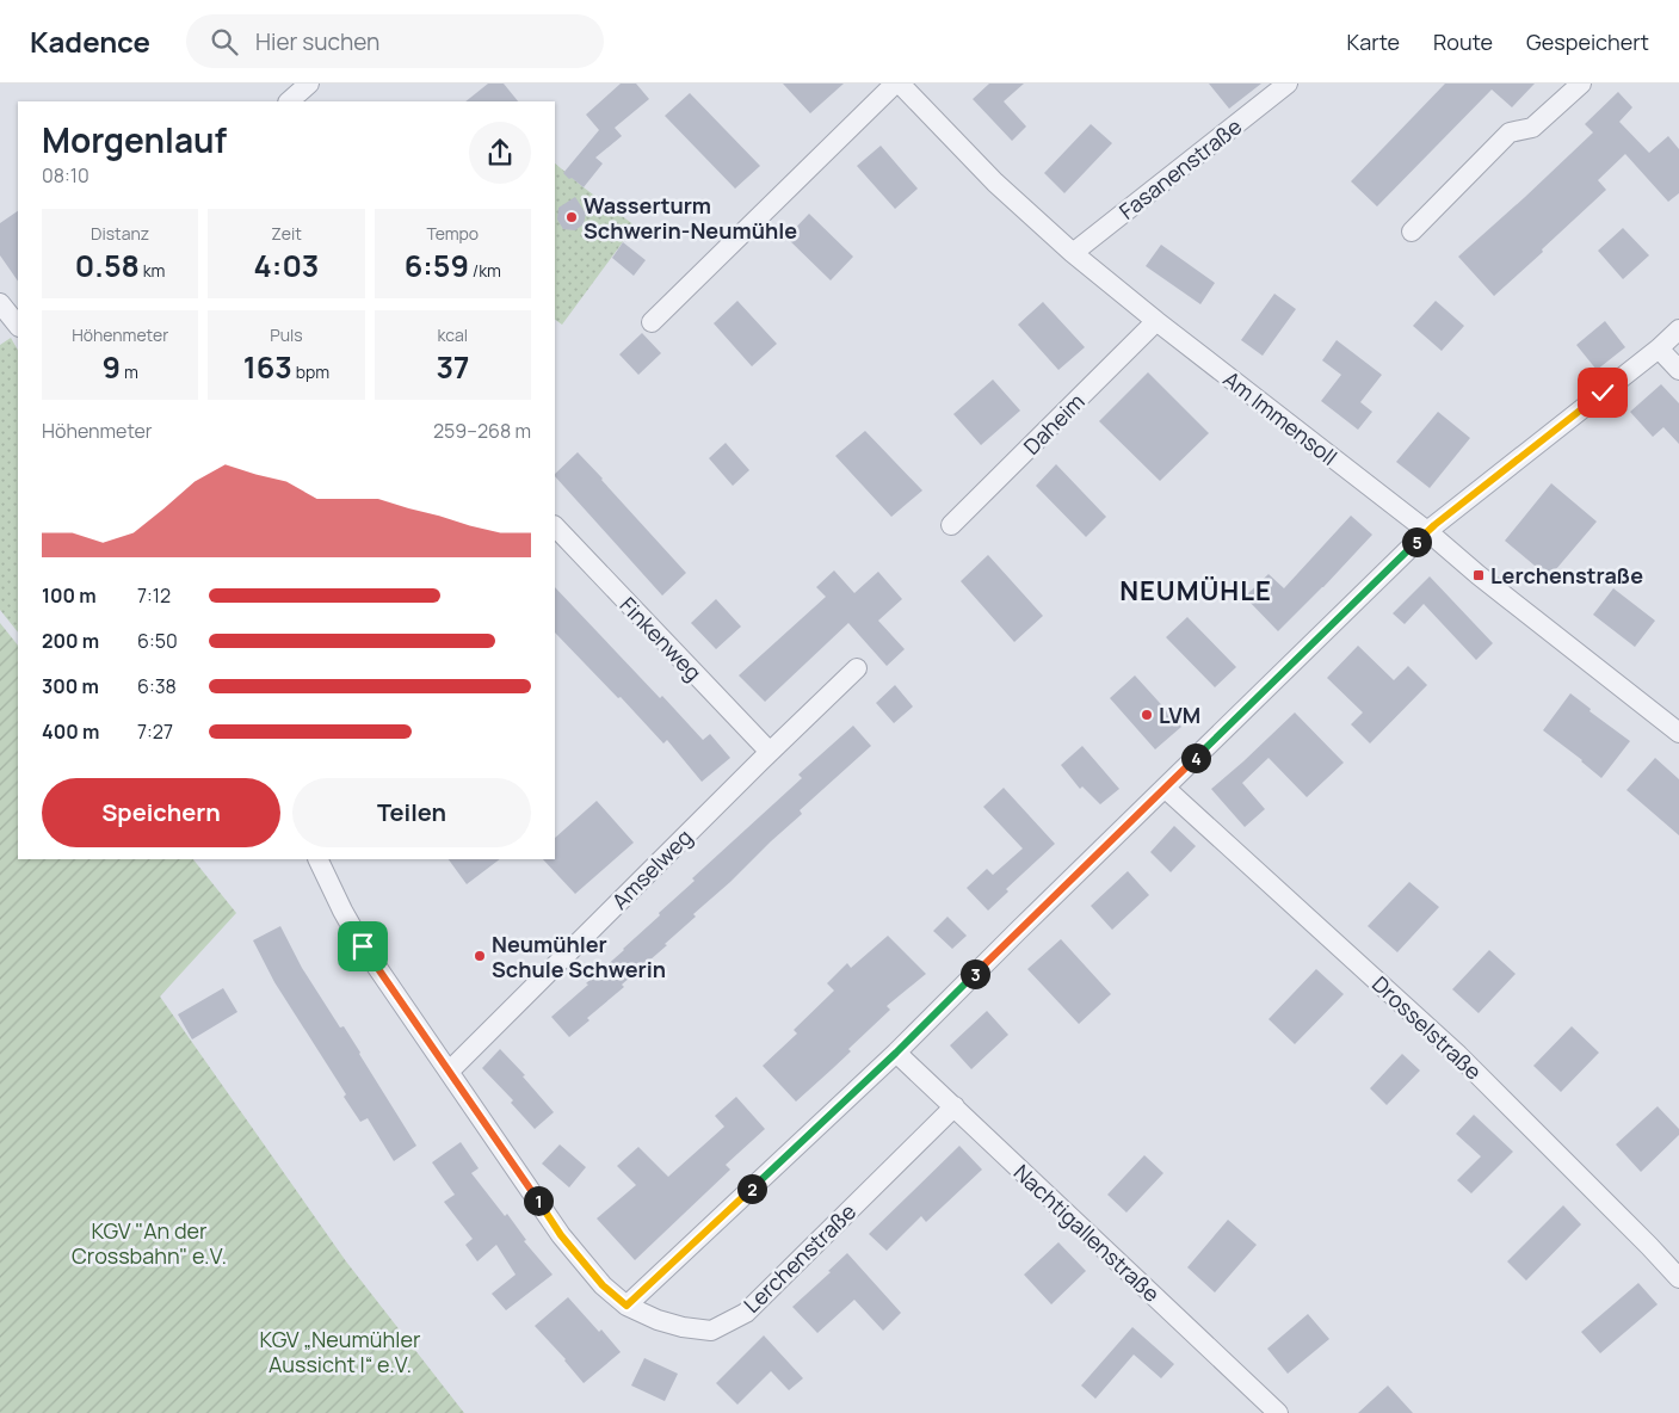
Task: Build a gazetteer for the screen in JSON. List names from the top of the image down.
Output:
{
  "streets": {
    "street": [
      "Fasanenstraße",
      "Am Immensoll",
      "Daheim",
      "Finkenweg",
      "Amselweg",
      "Drosselstraße",
      "Nachtigallenstraße",
      "Lerchenstraße"
    ]
  },
  "crossings": [
    ["Fasanenstraße", "Am Immensoll"],
    ["Am Immensoll", "Daheim"],
    ["Finkenweg", "Amselweg"],
    ["Amselweg", "Lerchenstraße"],
    ["Nachtigallenstraße", "Lerchenstraße"]
  ],
  "districts": ["NEUMÜHLE"],
  "parks": ["KGV \"An der Crossbahn\" e.V.", "KGV „Neumühler Aussicht I“ e.V."],
  "places": {
    "other": ["Wasserturm Schwerin-Neumühle", "LVM", "Neumühler Schule Schwerin"],
    "transit": ["Lerchenstraße"]
  },
  "page": {
    "header": "Kadence",
    "search": "Hier suchen",
    "nav": ["Karte", "Route", "Gespeichert"],
    "heading": ["Morgenlauf", "08:10"],
    "stats": [
      ["Distanz", "0.58 km"],
      ["Zeit", "4:03"],
      ["Tempo", "6:59 /km"],
      ["Höhenmeter", "9 m"],
      ["Puls", "163 bpm"],
      ["kcal", "37"]
    ],
    "chart": ["Höhenmeter", "259–268 m"],
    "pins": [
      "5",
      "4",
      "3",
      "2",
      "1"
    ],
    "list": [
      {
        "name": "100 m",
        "note": "7:12"
      },
      {
        "name": "200 m",
        "note": "6:50"
      },
      {
        "name": "300 m",
        "note": "6:38"
      },
      {
        "name": "400 m",
        "note": "7:27"
      }
    ],
    "buttons": ["Speichern", "Teilen"]
  }
}
